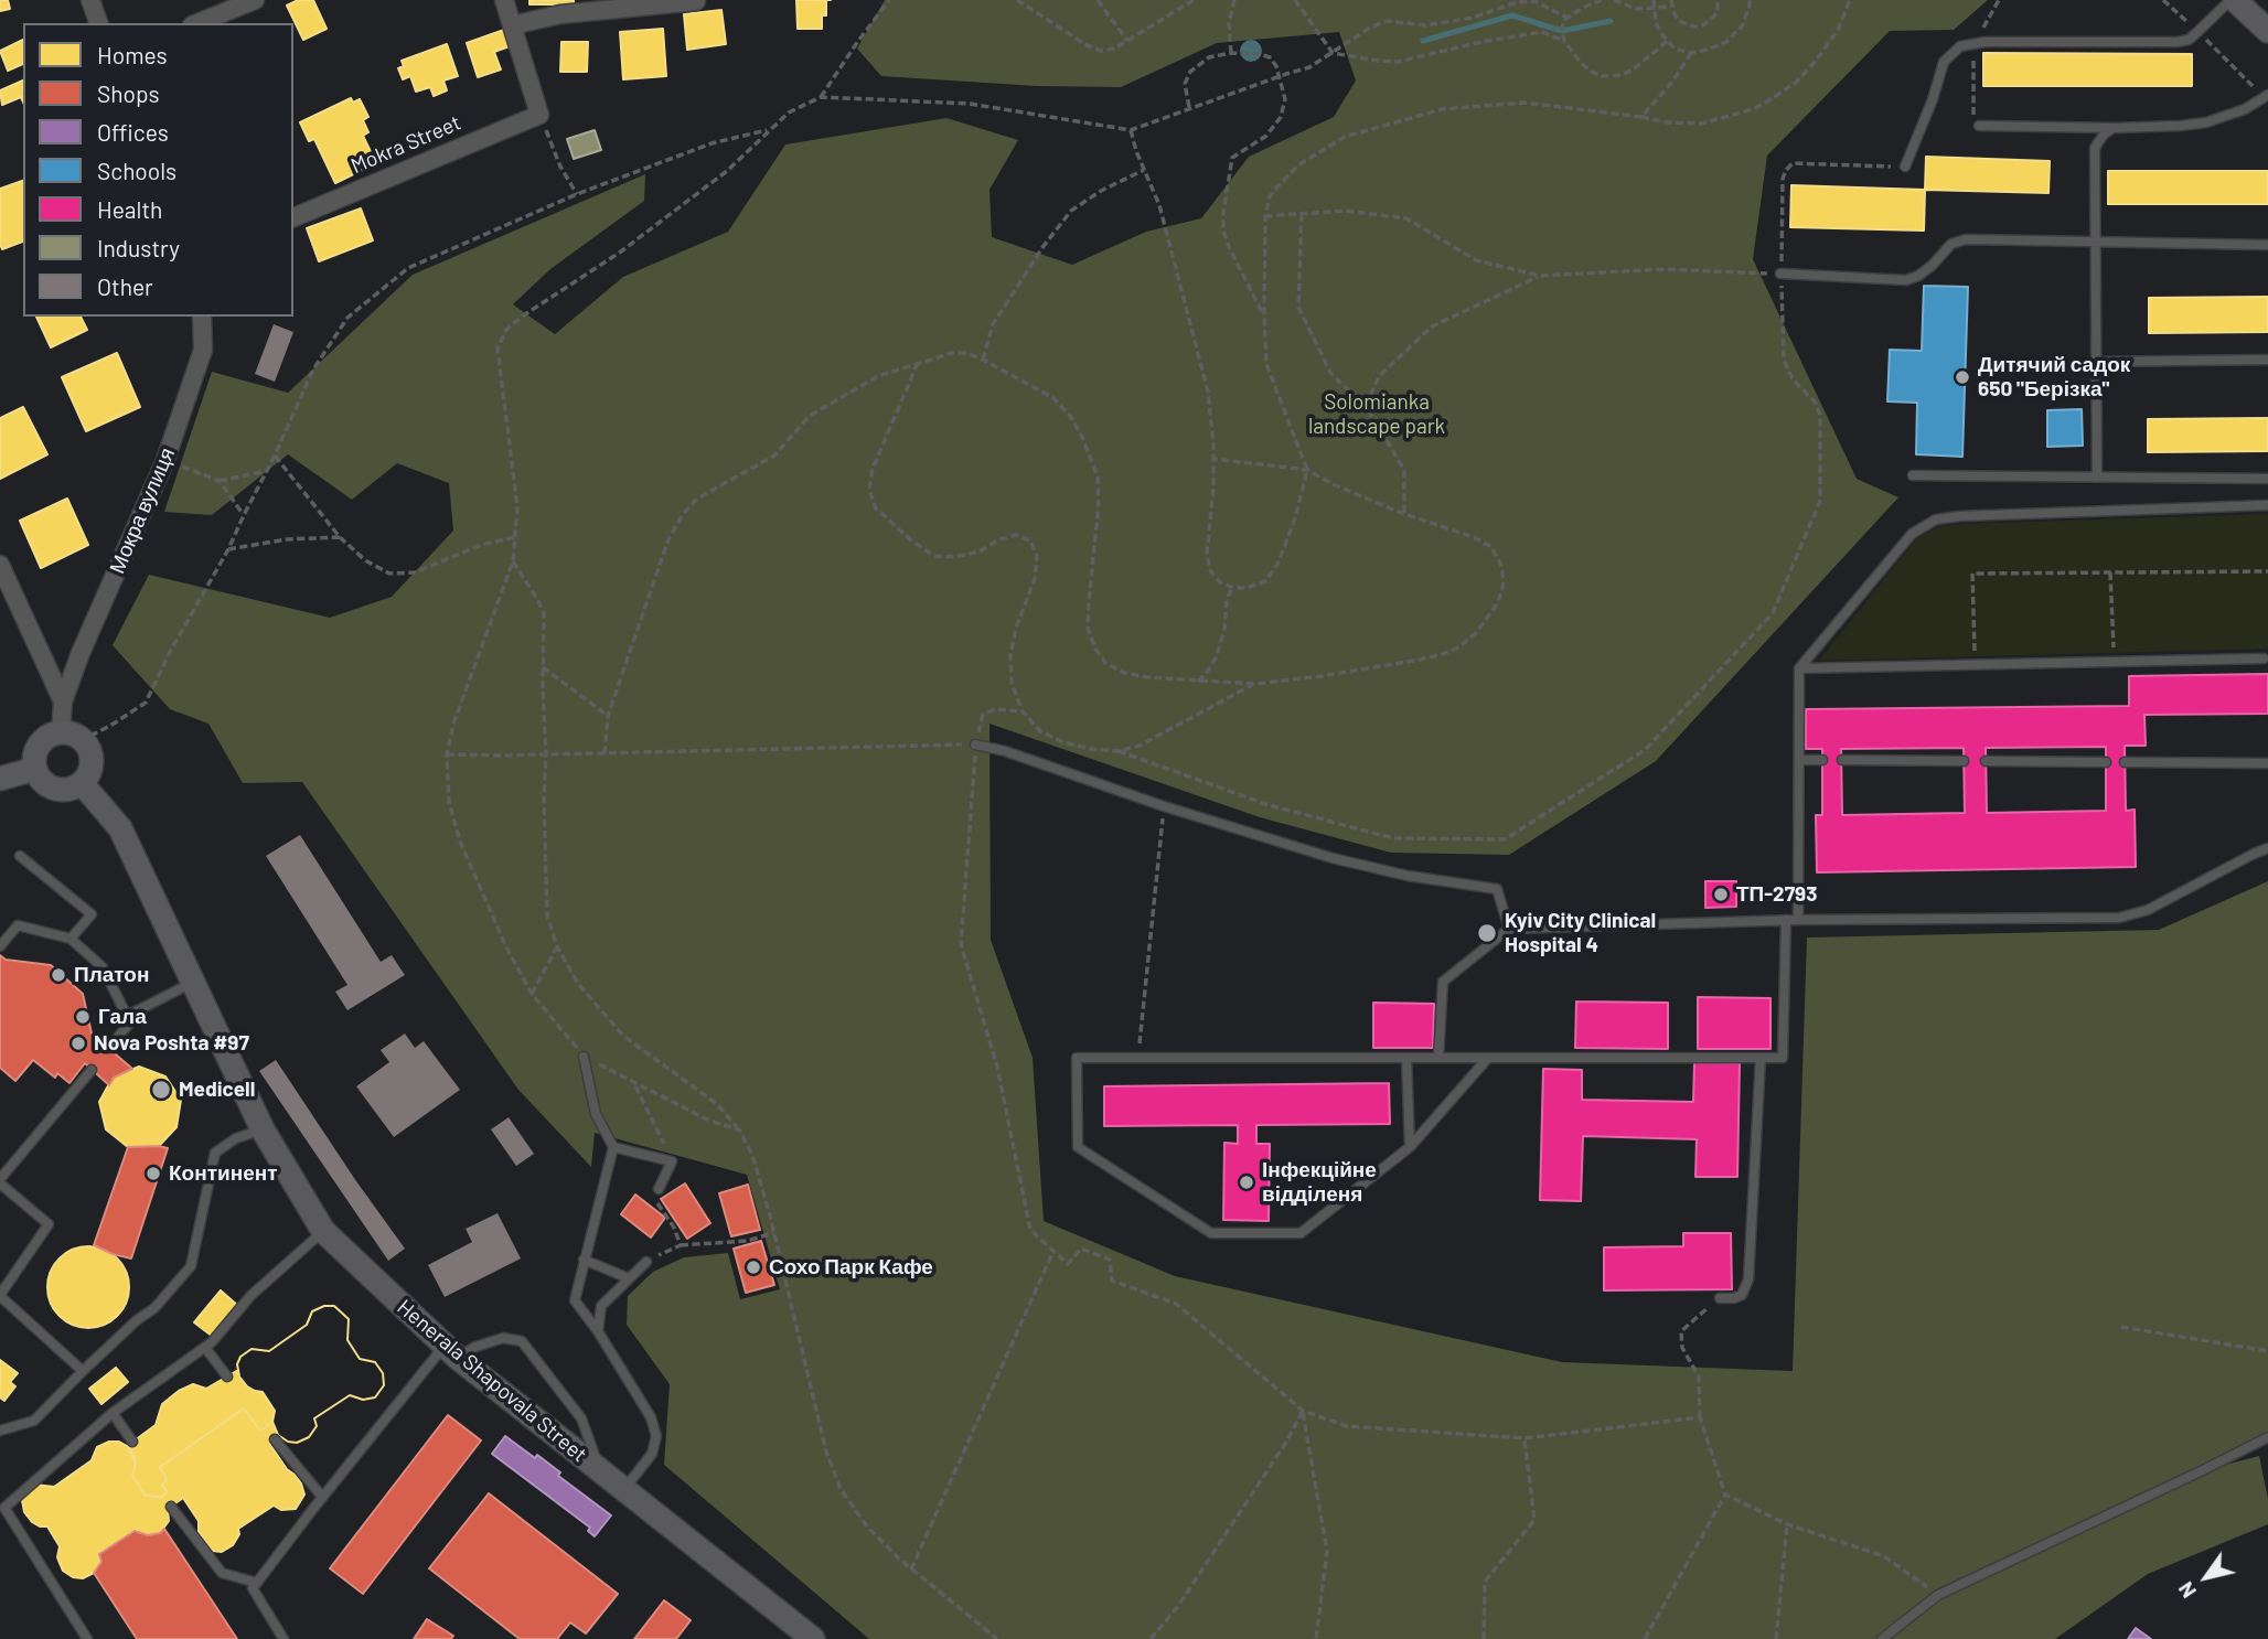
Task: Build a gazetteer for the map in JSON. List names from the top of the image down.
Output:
{
  "streets": {
    "street": ["Mokra Street", "Мокра вулиця", "Henerala Shapovala Street"]
  },
  "parks": ["Solomianka landscape park"],
  "places": [
    "Дитячий садок 650 \"Берізка\"",
    "ТП-2793",
    "Kyiv City Clinical Hospital 4",
    "Платон",
    "Гала",
    "Nova Poshta #97",
    "Medicell",
    "Континент",
    "Інфекційне відділеня",
    "Сохо Парк Кафе"
  ],
  "legend": [
    "Homes",
    "Shops",
    "Offices",
    "Schools",
    "Health",
    "Industry",
    "Other"
  ],
  "north": "bottom left"
}
